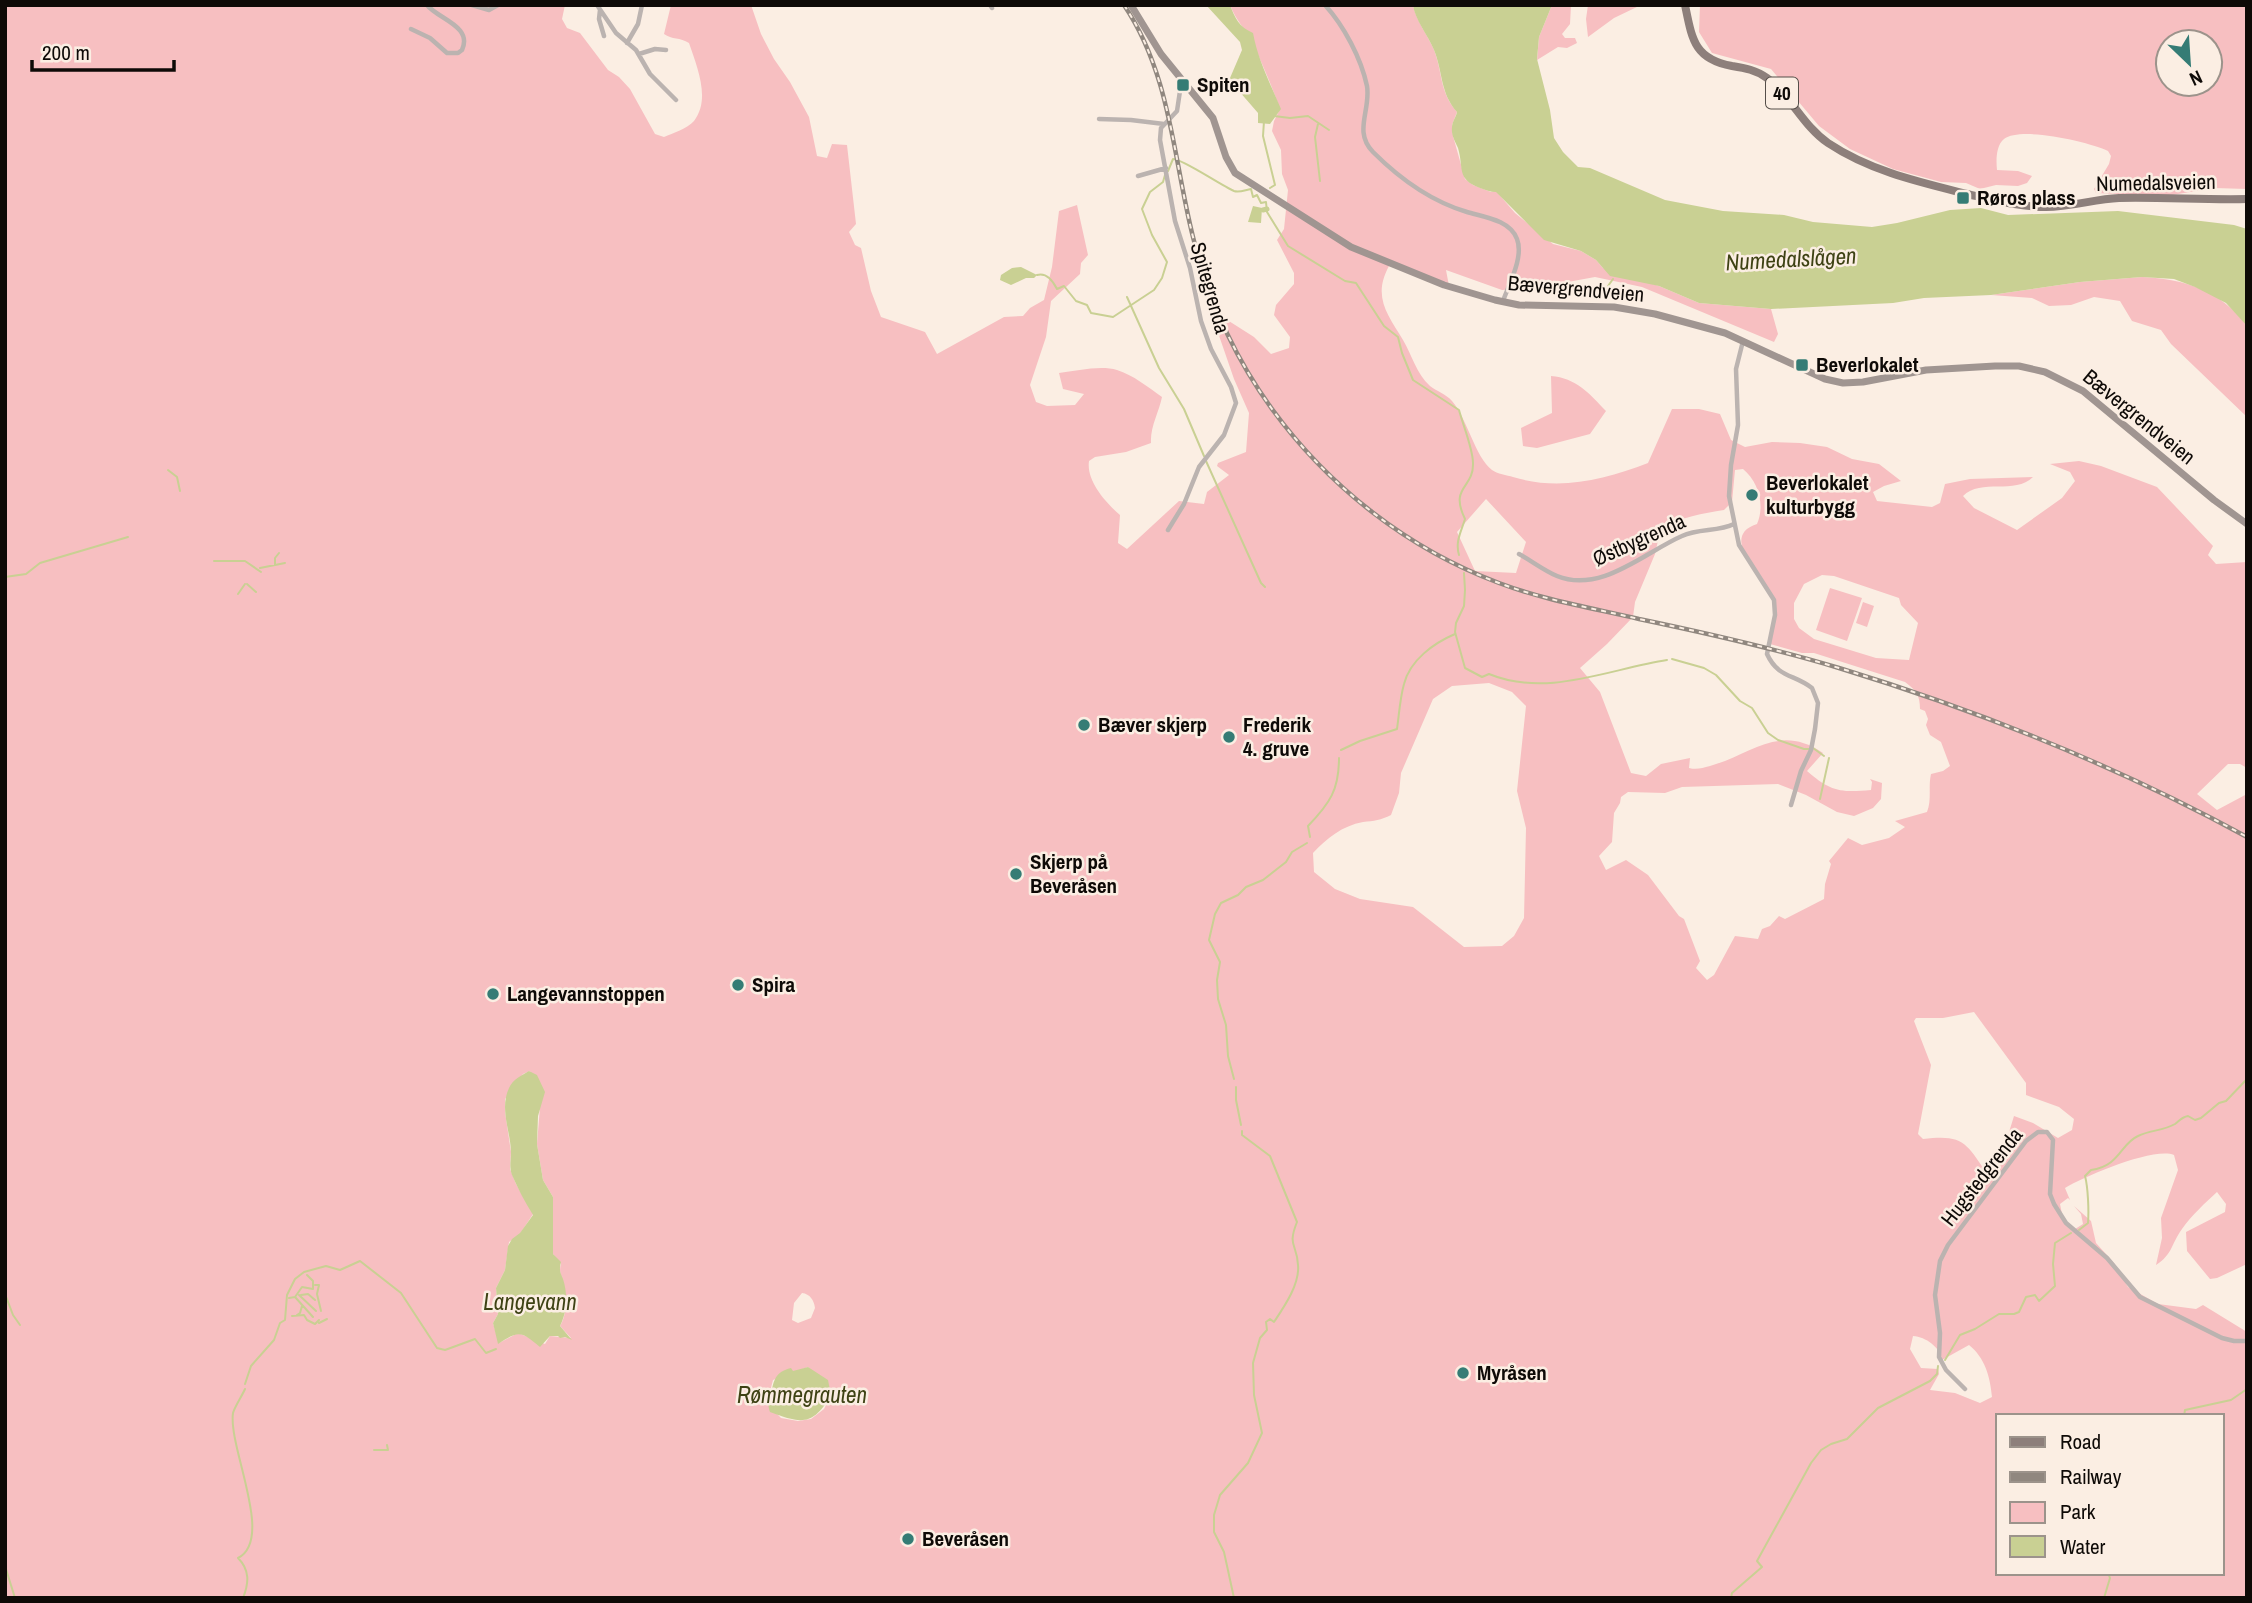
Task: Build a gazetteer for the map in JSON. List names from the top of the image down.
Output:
{
  "streets": {
    "main road": ["40", "Numedalsveien", "Bævergrendveien"],
    "street": ["Spitegrenda", "Østbygrenda", "Hugstedgrenda"]
  },
  "crossings": [
    ["Spitegrenda", "Bævergrendveien"]
  ],
  "water": ["Numedalslågen", "Langevann", "Rømmegrauten"],
  "places": {
    "transit": ["Spiten", "Røros plass", "Beverlokalet"],
    "other": [
      "Beverlokalet kulturbygg",
      "Bæver skjerp",
      "Frederik 4. gruve",
      "Skjerp på Beveråsen",
      "Spira",
      "Langevannstoppen",
      "Myråsen",
      "Beveråsen"
    ]
  },
  "legend": [
    "Road",
    "Railway",
    "Park",
    "Water"
  ],
  "scale_bar": "200 m",
  "north": "bottom right"
}
